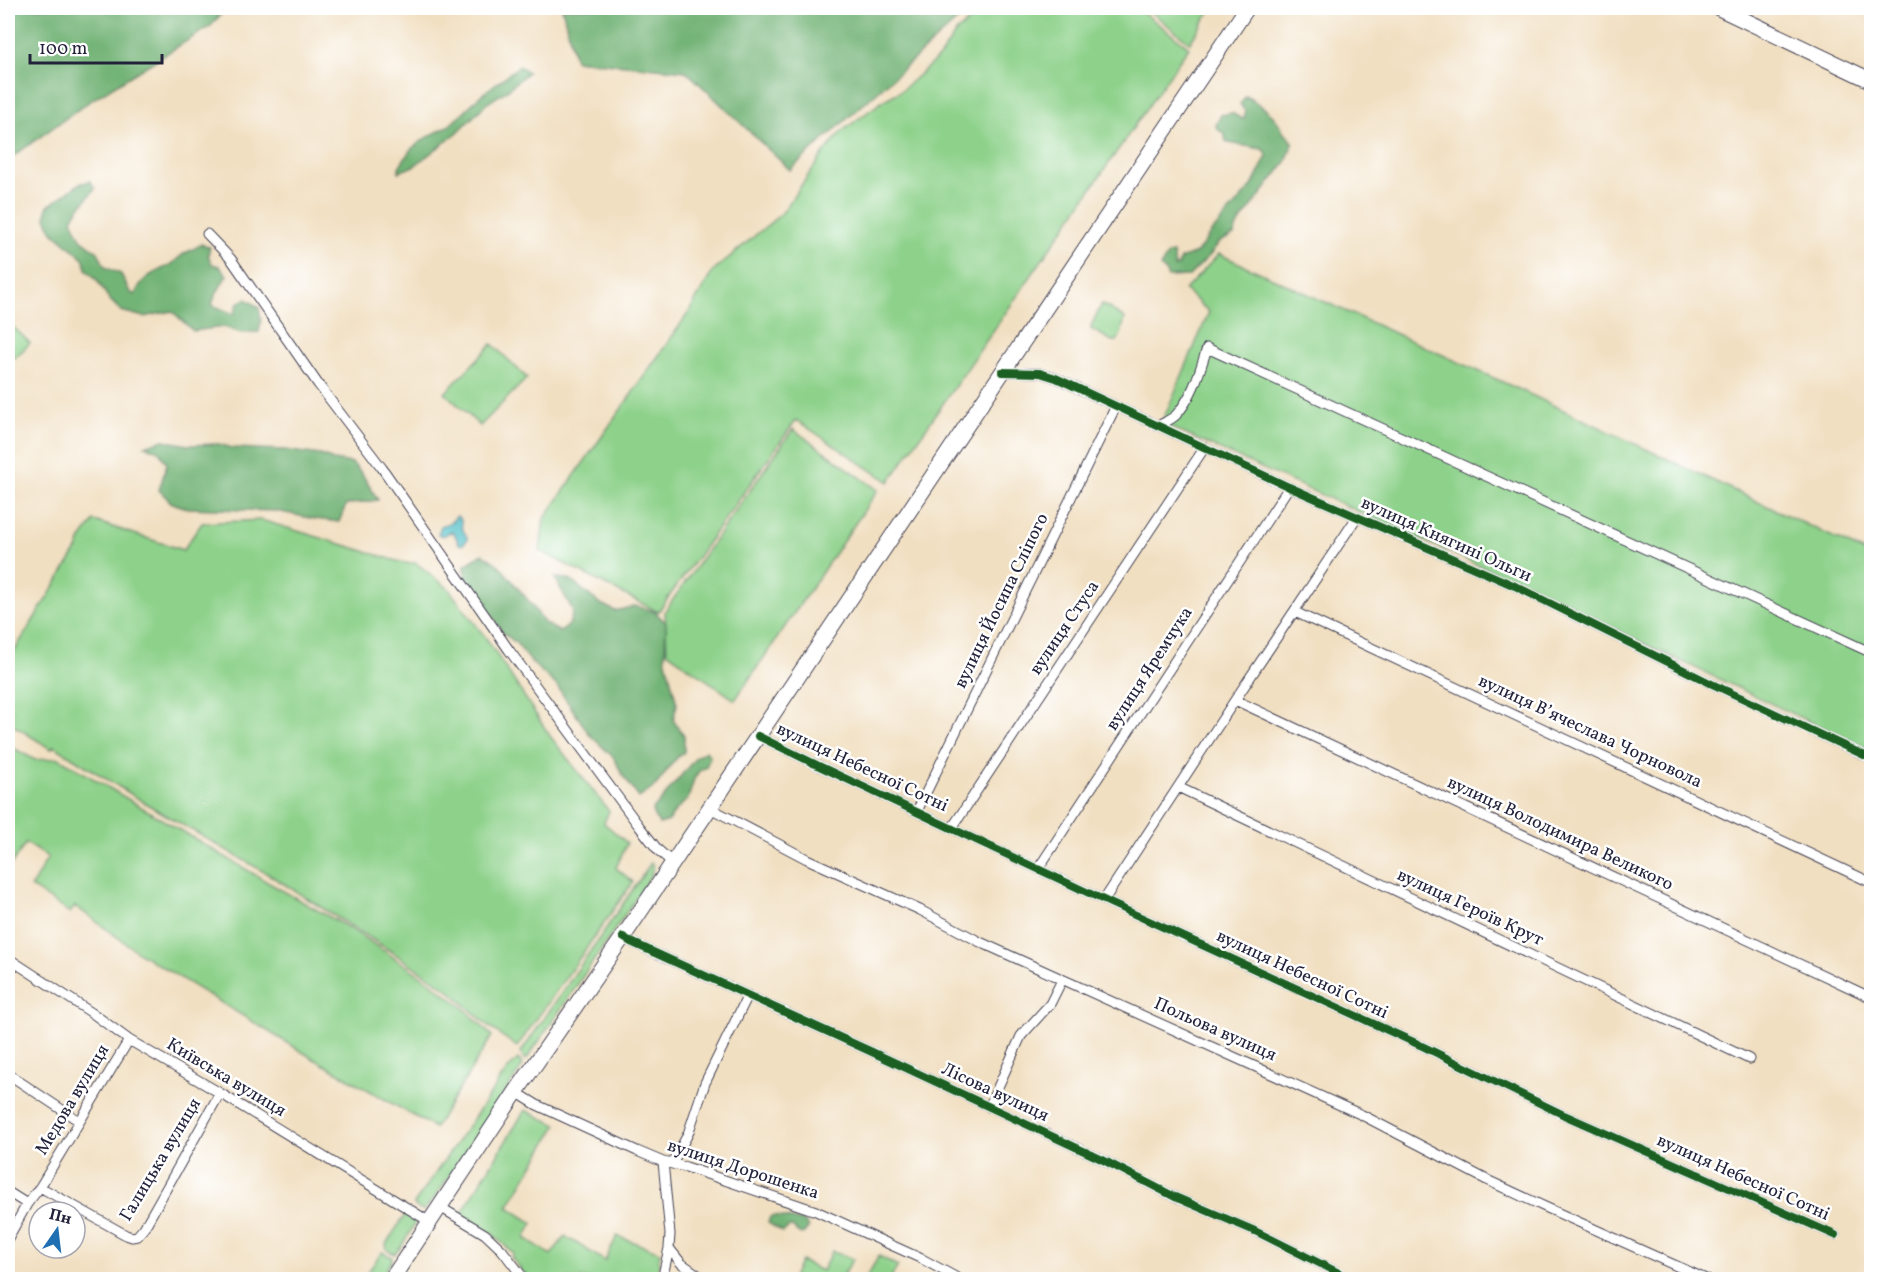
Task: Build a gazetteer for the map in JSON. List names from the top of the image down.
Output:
{
  "streets": {
    "street": [
      "вулиця Княгині Ольги",
      "вулиця Йосипа Сліпого",
      "вулиця Стуса",
      "вулиця Яремчука",
      "вулиця Вʼячеслава Чорновола",
      "вулиця Небесної Сотні",
      "вулиця Володимира Великого",
      "вулиця Героїв Крут",
      "Польова вулиця",
      "Київська вулиця",
      "Лісова вулиця",
      "Медова вулиця",
      "Галицька вулиця",
      "вулиця Дорошенка"
    ]
  },
  "crossings": [
    ["вулиця Княгині Ольги", "вулиця Йосипа Сліпого"],
    ["вулиця Княгині Ольги", "вулиця Стуса"],
    ["вулиця Княгині Ольги", "вулиця Яремчука"],
    ["вулиця Йосипа Сліпого", "вулиця Небесної Сотні"],
    ["вулиця Стуса", "вулиця Небесної Сотні"],
    ["вулиця Яремчука", "вулиця Небесної Сотні"],
    ["Київська вулиця", "Медова вулиця"],
    ["Київська вулиця", "Галицька вулиця"],
    ["Медова вулиця", "Галицька вулиця"]
  ],
  "scale_bar": "100 m",
  "north": "top"
}
